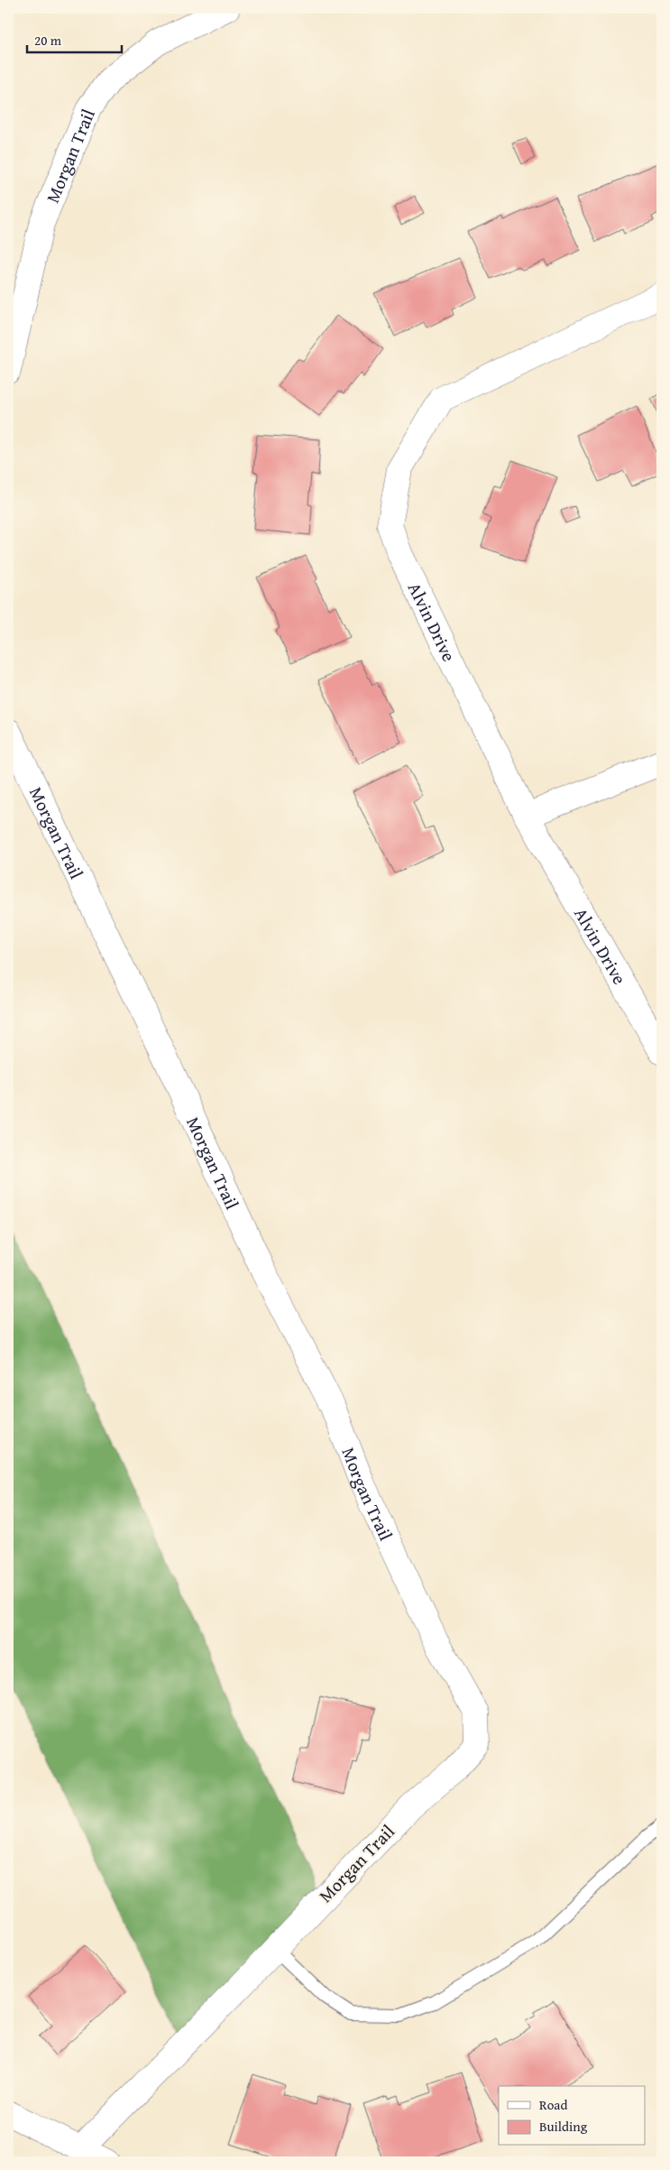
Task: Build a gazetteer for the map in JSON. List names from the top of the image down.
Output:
{
  "streets": {
    "street": ["Morgan Trail", "Alvin Drive"]
  },
  "legend": ["Road", "Building"],
  "scale_bar": "20 m"
}
